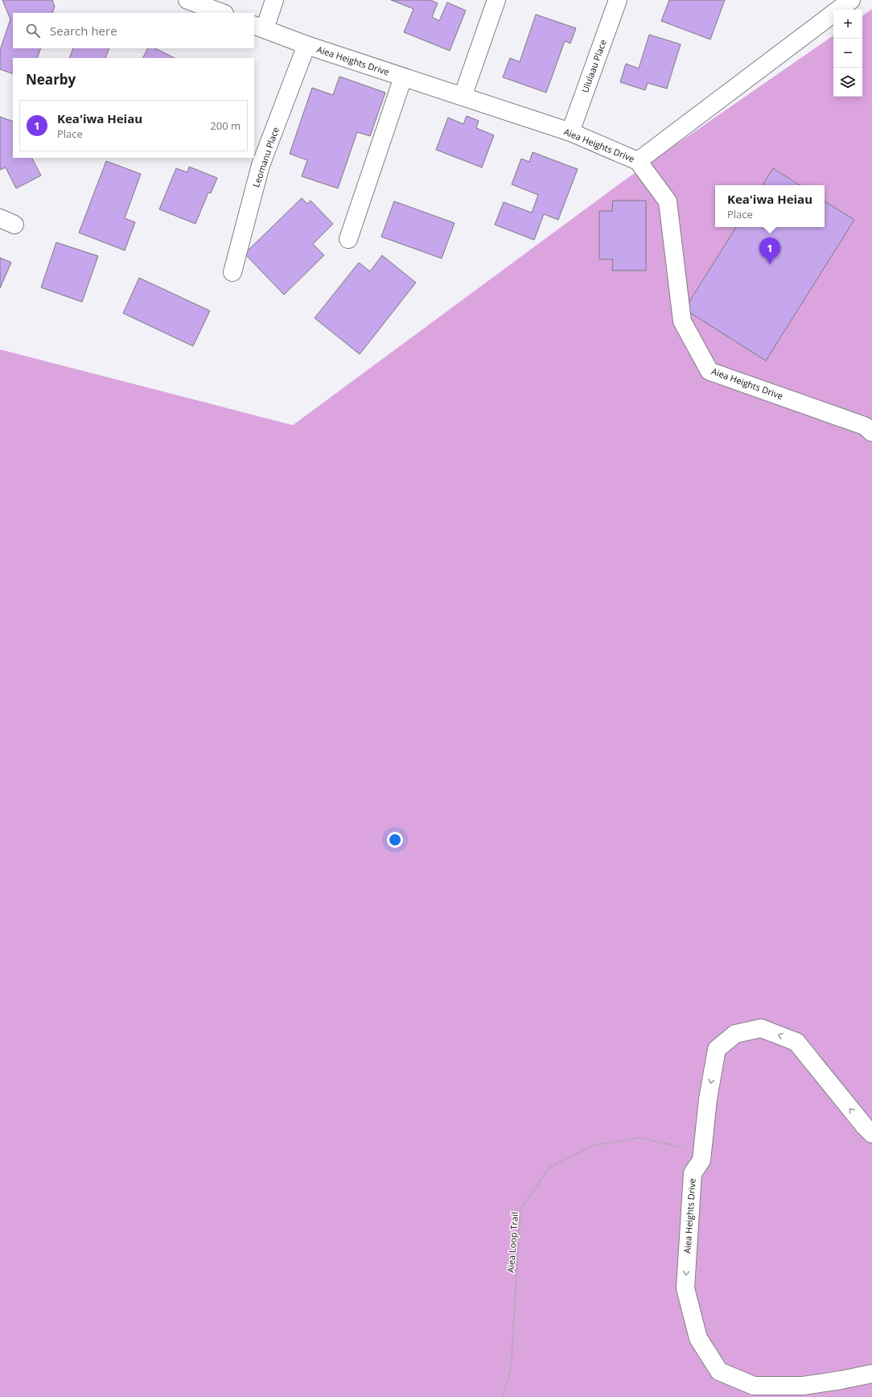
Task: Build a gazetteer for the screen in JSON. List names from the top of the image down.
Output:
{
  "streets": {
    "street": ["Aiea Heights Drive", "Ululaau Place", "Leomanu Place"],
    "path": ["Aiea Loop Trail"]
  },
  "crossings": [
    ["Aiea Heights Drive", "Ululaau Place"],
    ["Aiea Heights Drive", "Leomanu Place"],
    ["Aiea Heights Drive", "Aiea Loop Trail"]
  ],
  "page": {
    "map_buttons": ["+", "−"],
    "search": "Search here",
    "heading": "Nearby",
    "list": [
      {
        "mark": "1",
        "name": "Kea'iwa Heiau",
        "note": "Place",
        "value": "200 m"
      }
    ],
    "popup": ["Kea'iwa Heiau", "Place"],
    "pins": "1"
  }
}
